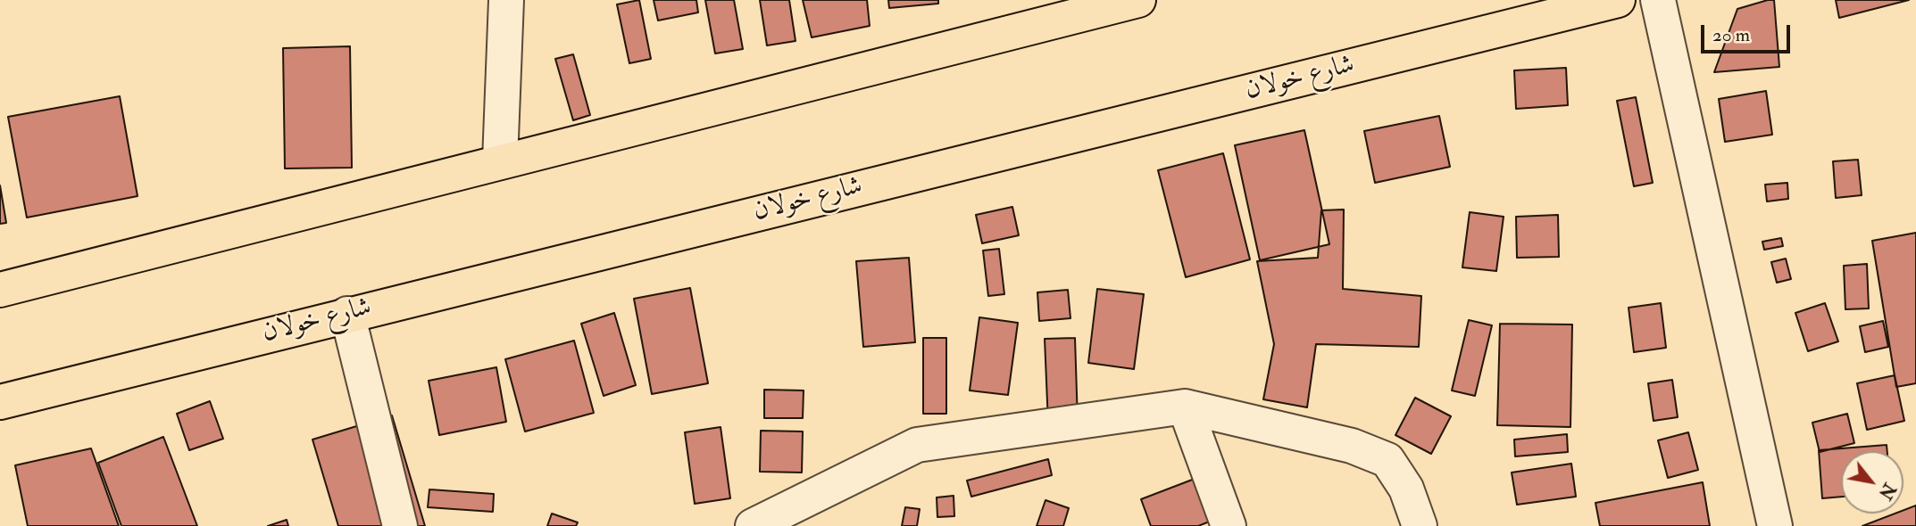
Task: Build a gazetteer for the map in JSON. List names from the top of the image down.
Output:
{
  "streets": {
    "main road": ["شارع خولان"]
  },
  "scale_bar": "20 m",
  "north": "bottom right"
}
